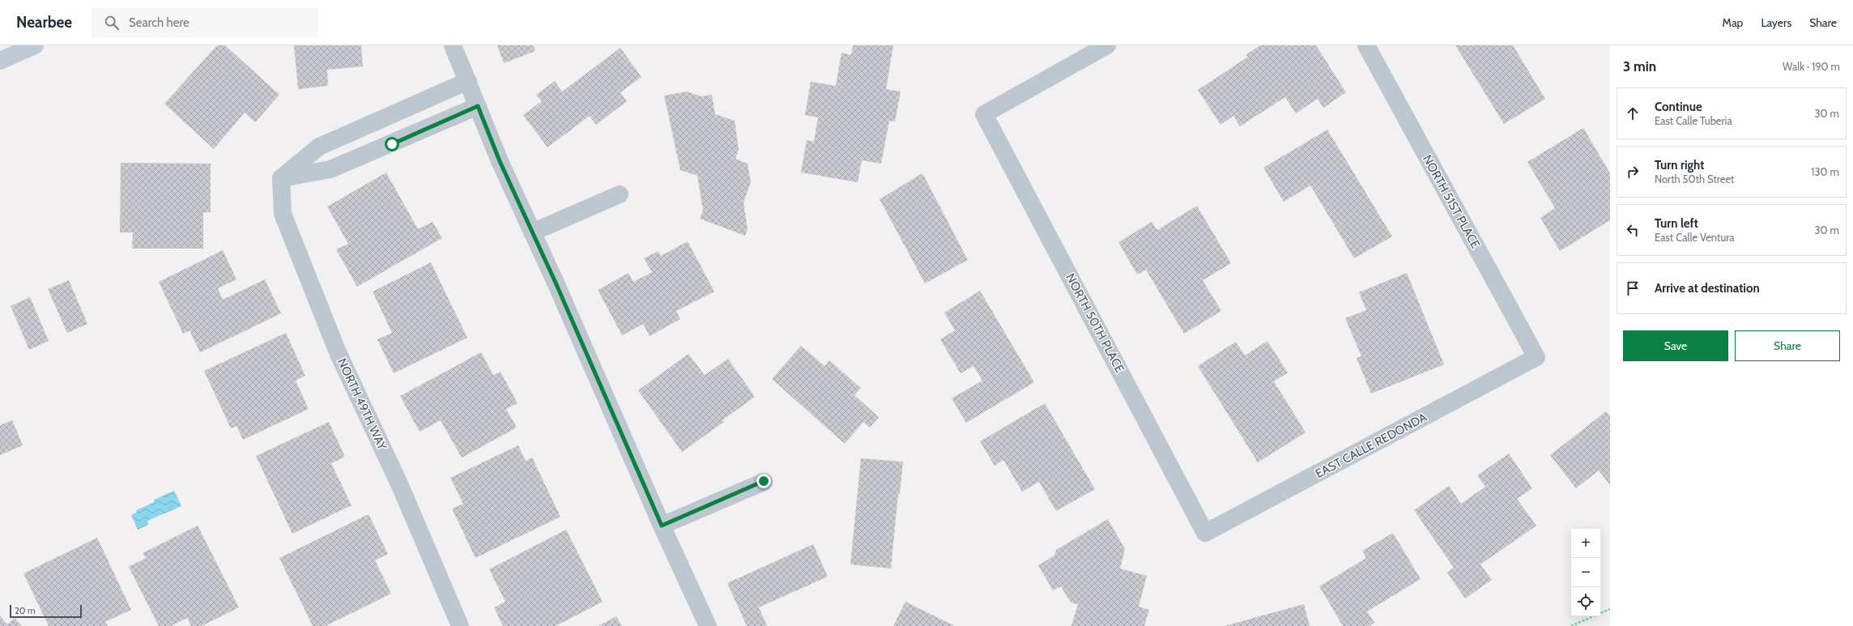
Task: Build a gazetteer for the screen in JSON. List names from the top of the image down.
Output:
{
  "streets": {
    "street": [
      "NORTH 51ST PLACE",
      "NORTH 50TH PLACE",
      "NORTH 49TH WAY",
      "EAST CALLE REDONDA"
    ]
  },
  "crossings": [
    ["NORTH 51ST PLACE", "EAST CALLE REDONDA"],
    ["NORTH 50TH PLACE", "EAST CALLE REDONDA"]
  ],
  "scale_bar": "20 m",
  "page": {
    "header": "Nearbee",
    "search": "Search here",
    "nav": ["Map", "Layers", "Share"],
    "heading": ["3 min", "Walk · 190 m"],
    "list": [
      ["Continue", "East Calle Tuberia", "30 m"],
      ["Turn right", "North 50th Street", "130 m"],
      ["Turn left", "East Calle Ventura", "30 m"],
      "Arrive at destination"
    ],
    "buttons": ["Save", "Share"],
    "map_buttons": ["+", "−"],
    "scale": "20 m"
  }
}
